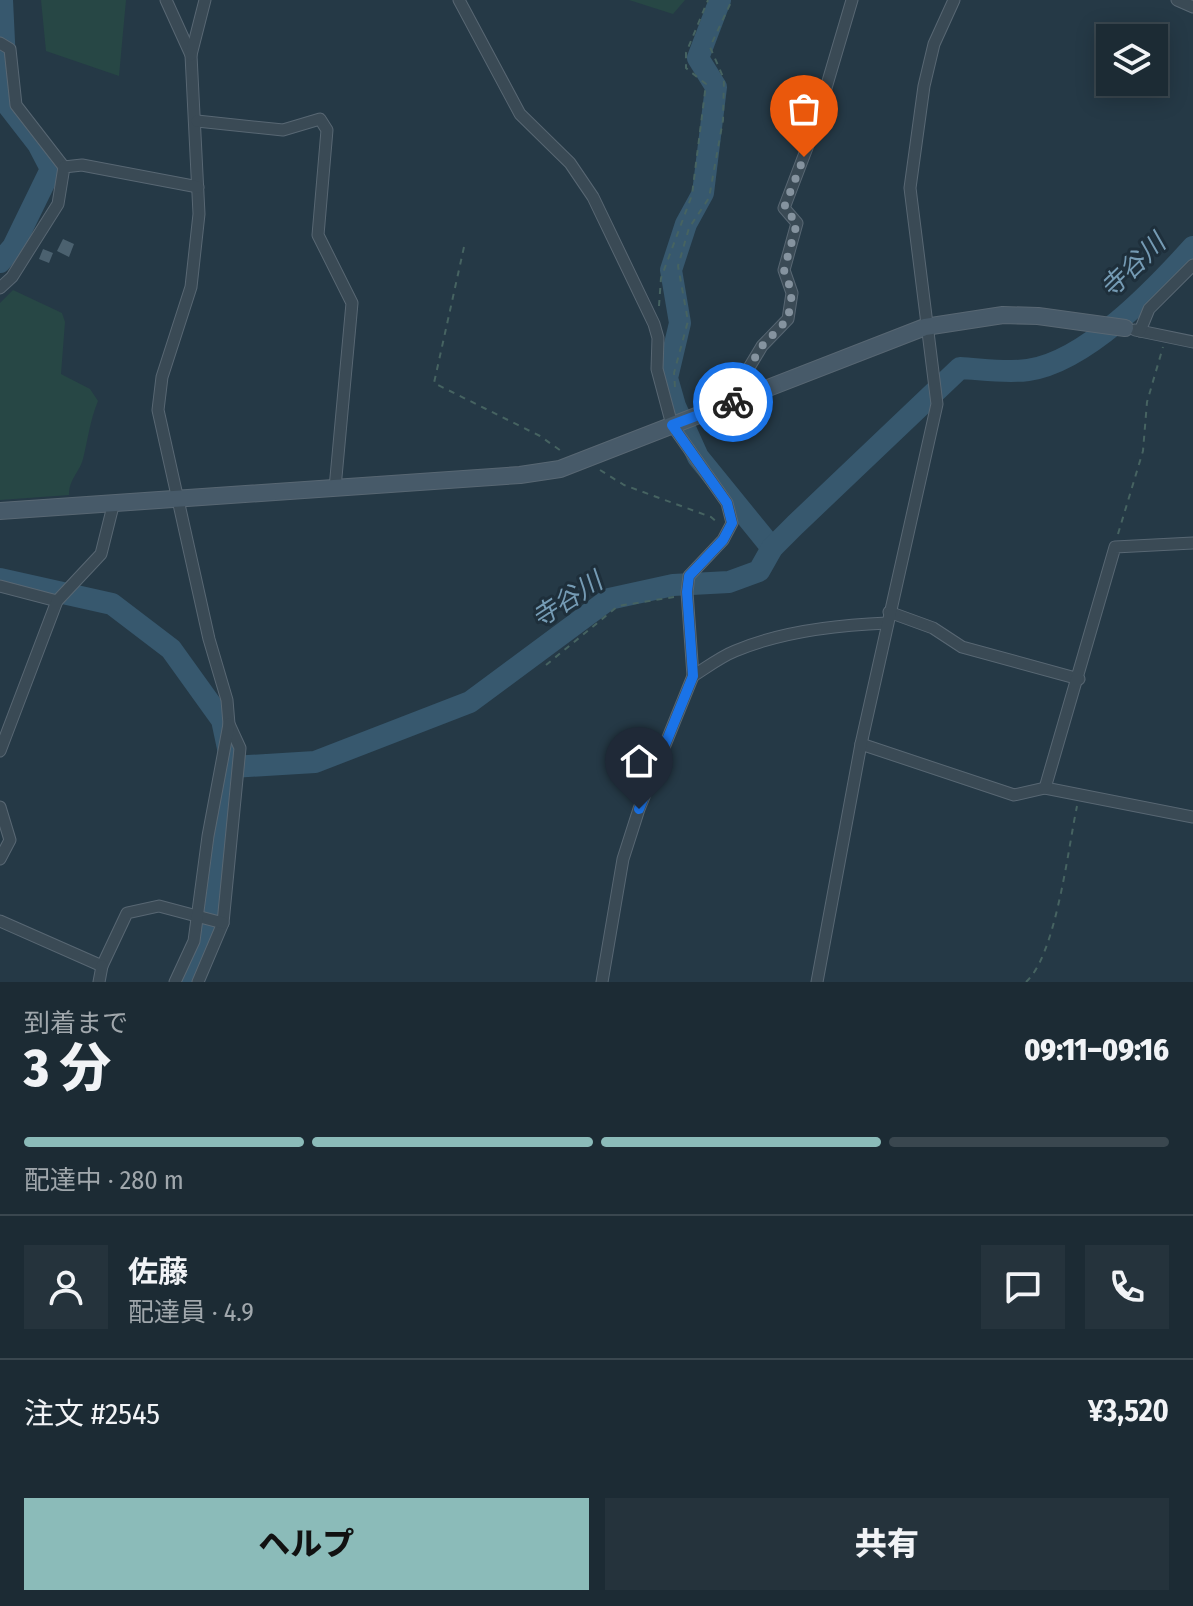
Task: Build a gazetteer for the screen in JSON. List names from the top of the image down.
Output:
{
  "water": ["寺谷川"],
  "page": {
    "heading": ["3 分", "到着まで", "09:11–09:16"],
    "panel": [
      "佐藤",
      "配達員 · 4.9",
      "注文 #2545",
      "¥3,520"
    ],
    "bar": "配達中 · 280 m",
    "buttons": ["ヘルプ", "共有"]
  }
}
